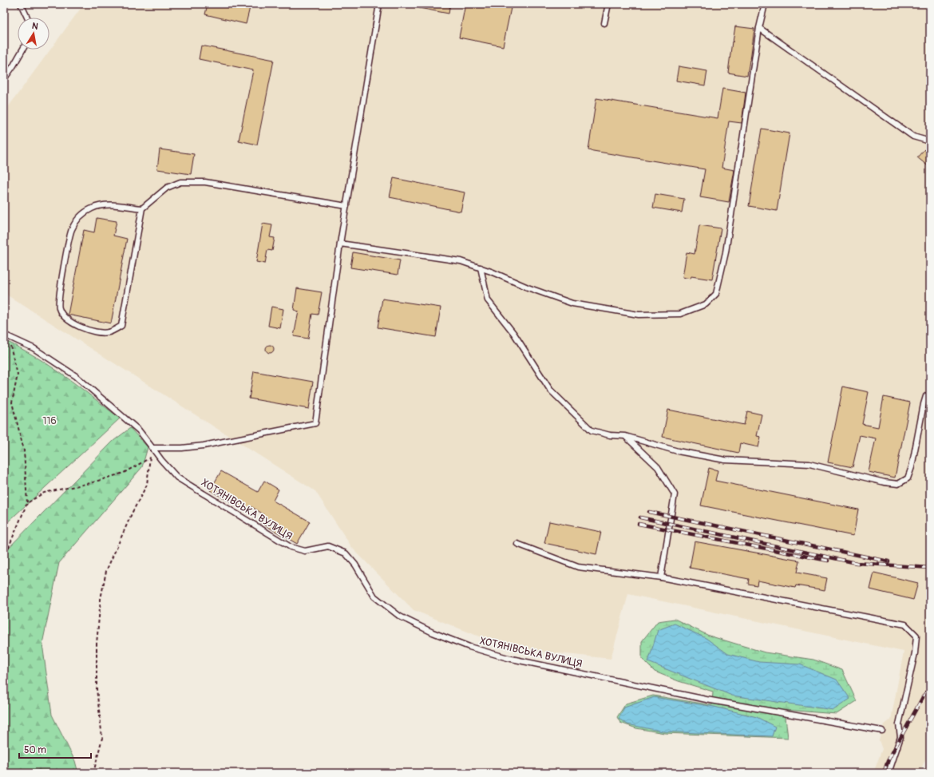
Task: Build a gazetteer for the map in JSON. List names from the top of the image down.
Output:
{
  "streets": {
    "lane": ["ХОТЯНІВСЬКА ВУЛИЦЯ"]
  },
  "parks": ["116"],
  "scale_bar": "50 m",
  "north": "top"
}
